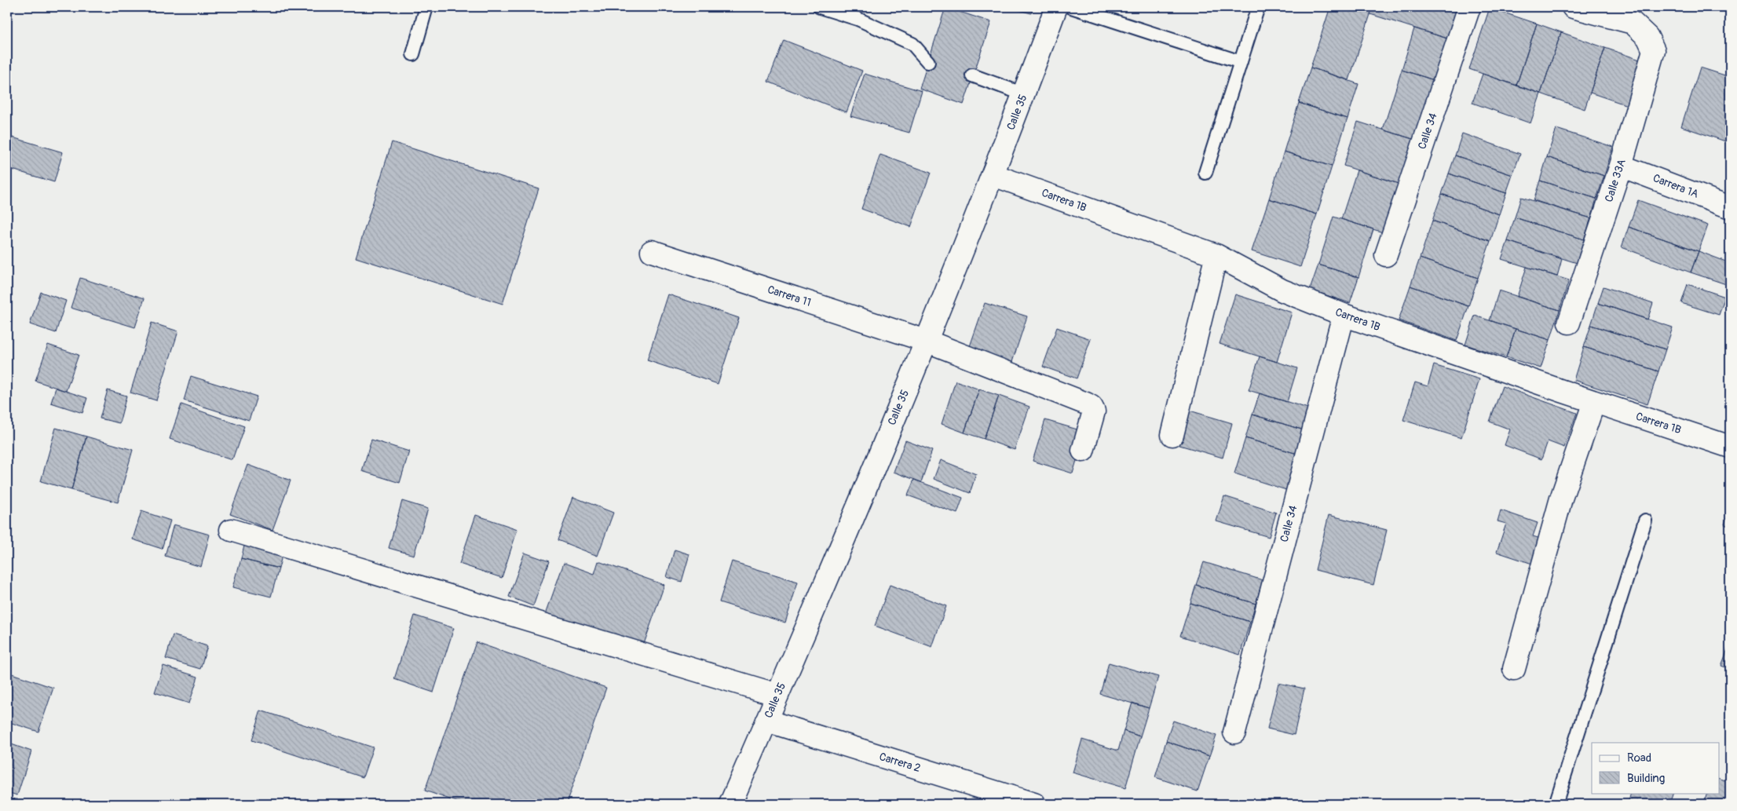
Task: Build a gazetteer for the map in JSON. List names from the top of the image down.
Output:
{
  "streets": {
    "street": [
      "Calle 35",
      "Calle 34",
      "Calle 33A",
      "Carrera 1A",
      "Carrera 1B",
      "Carrera 11",
      "Carrera 2"
    ]
  },
  "crossings": [
    ["Calle 35", "Carrera 1B"],
    ["Calle 35", "Carrera 11"],
    ["Calle 35", "Carrera 2"],
    ["Calle 34", "Carrera 1B"],
    ["Calle 33A", "Carrera 1A"]
  ],
  "legend": ["Road", "Building"]
}
